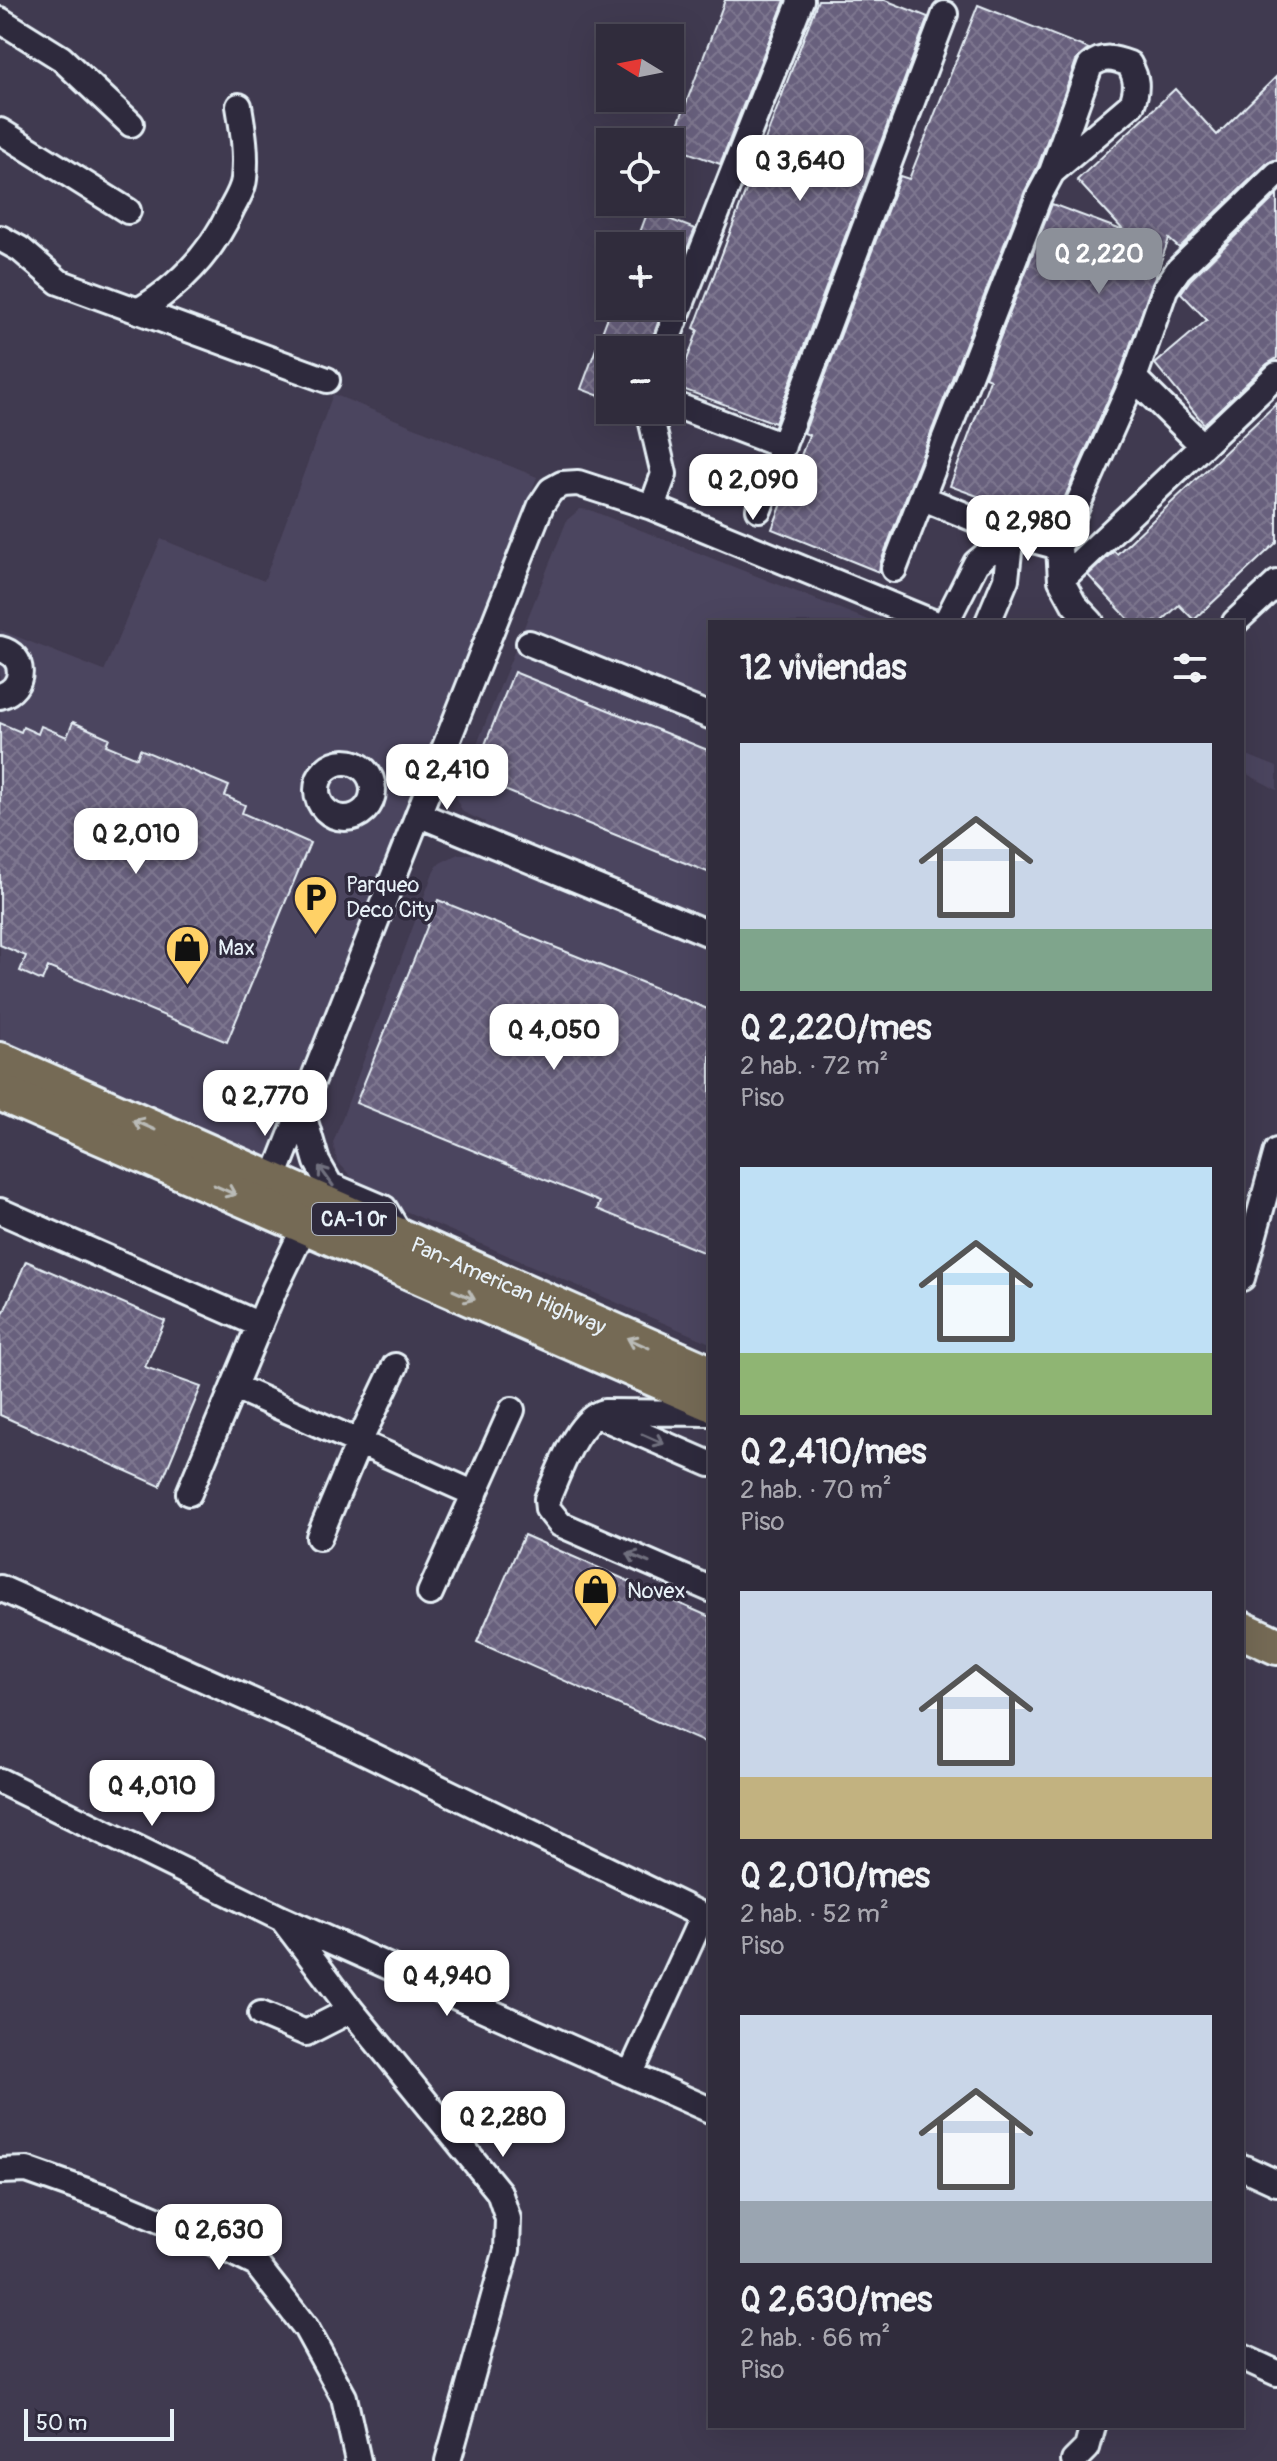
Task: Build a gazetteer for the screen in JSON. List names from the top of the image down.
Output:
{
  "streets": {
    "highway": ["CA-1 Or", "Pan-American Highway"]
  },
  "places": {
    "parking": ["Parqueo Deco City"],
    "shop": ["Max", "Novex"]
  },
  "scale_bar": "50 m",
  "north": "left",
  "page": {
    "map_buttons": ["+", "−"],
    "price": [
      "Q 3,640",
      "Q 2,220",
      "Q 2,090",
      "Q 2,980",
      "Q 2,410",
      "Q 2,010",
      "Q 4,050",
      "Q 2,770",
      "Q 4,010",
      "Q 4,940",
      "Q 2,280",
      "Q 2,630"
    ],
    "heading": "12 viviendas",
    "list": [
      {
        "name": "Q 2,220/mes",
        "note": "2 hab. · 72 m² · Piso"
      },
      {
        "name": "Q 2,410/mes",
        "note": "2 hab. · 70 m² · Piso"
      },
      {
        "name": "Q 2,010/mes",
        "note": "2 hab. · 52 m² · Piso"
      },
      {
        "name": "Q 2,630/mes",
        "note": "2 hab. · 66 m² · Piso"
      }
    ],
    "scale": "50 m"
  }
}
